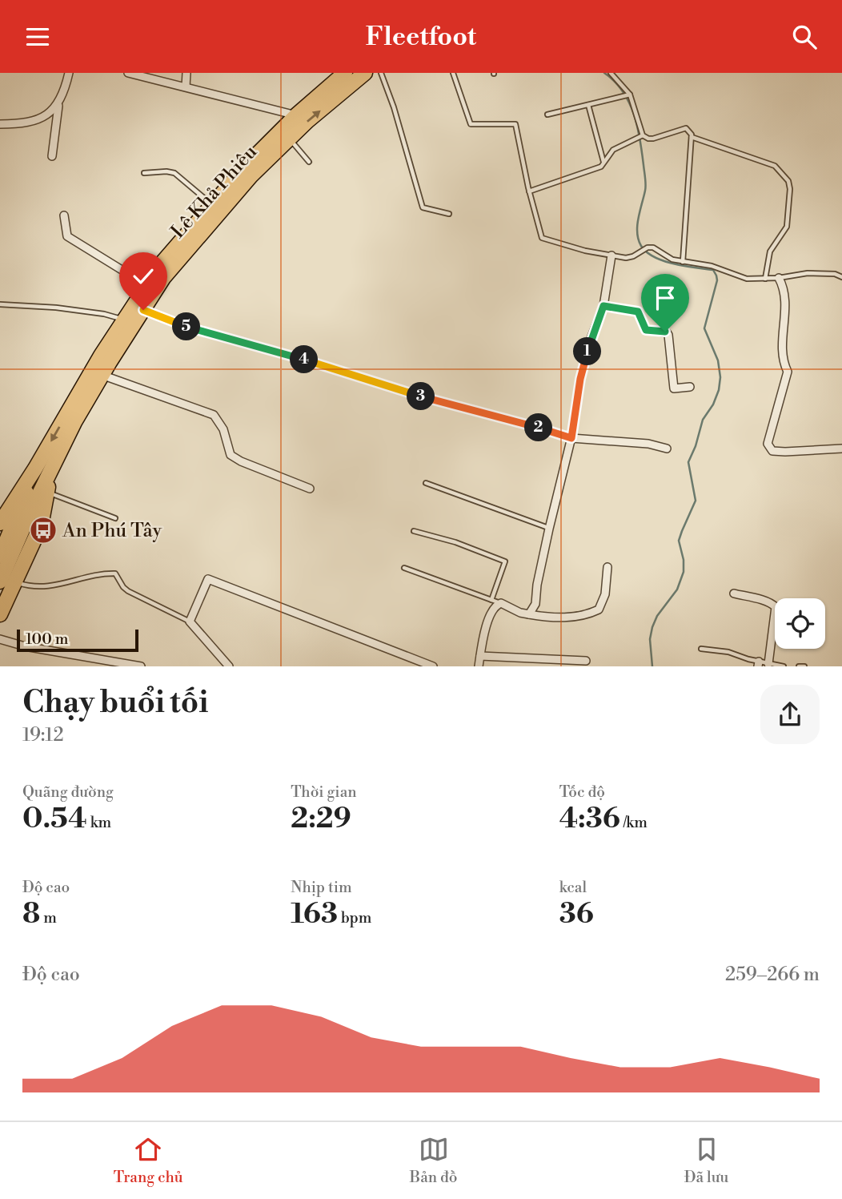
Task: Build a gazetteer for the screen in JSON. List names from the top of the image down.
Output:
{
  "streets": {
    "highway": ["Lê Khả Phiêu"]
  },
  "places": {
    "bus stop": ["An Phú Tây"]
  },
  "scale_bar": "100 m",
  "page": {
    "header": "Fleetfoot",
    "pins": [
      "5",
      "1",
      "4",
      "3",
      "2"
    ],
    "scale": "100 m",
    "heading": ["Chạy buổi tối", "19:12"],
    "stats": [
      ["Quãng đường", "0.54 km"],
      ["Thời gian", "2:29"],
      ["Tốc độ", "4:36 /km"],
      ["Độ cao", "8 m"],
      ["Nhịp tim", "163 bpm"],
      ["kcal", "36"]
    ],
    "chart": ["Độ cao", "259–266 m"],
    "tabs": ["Trang chủ", "Bản đồ", "Đã lưu"]
  }
}
